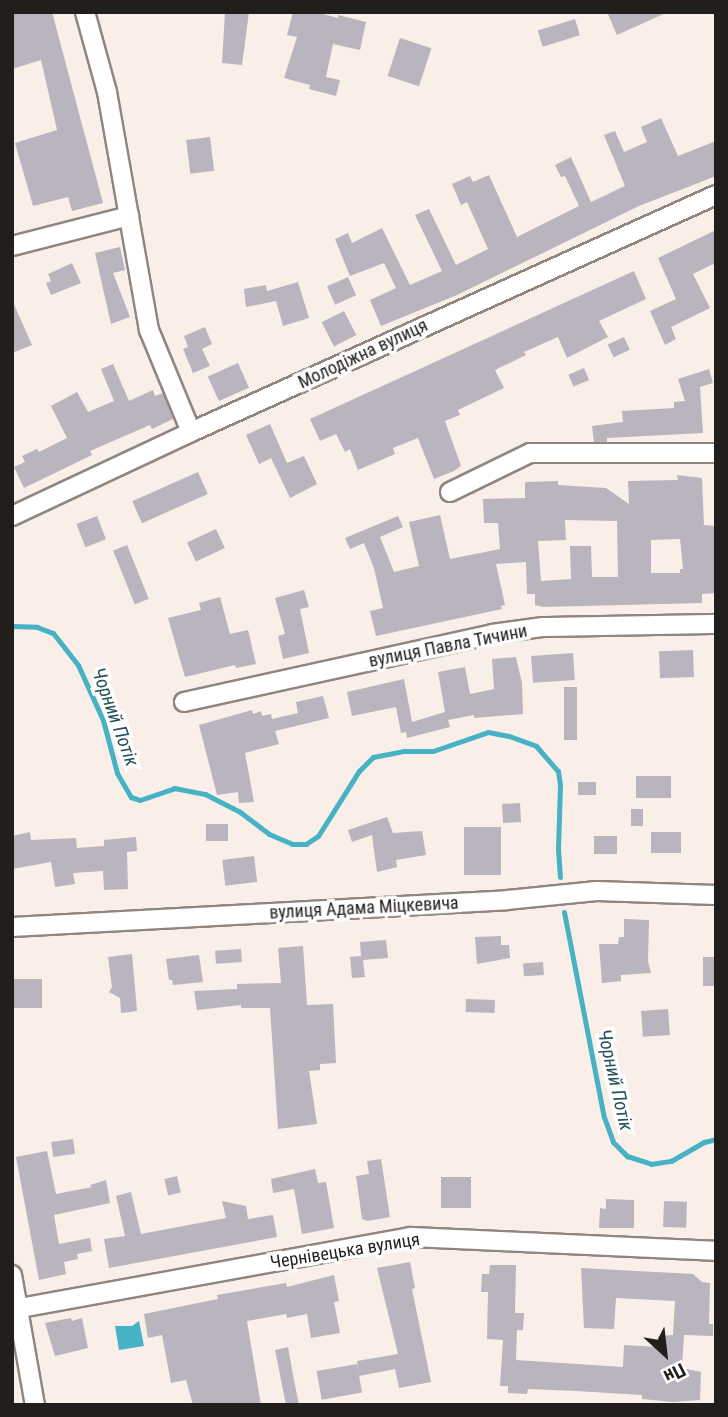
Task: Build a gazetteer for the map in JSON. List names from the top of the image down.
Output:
{
  "streets": {
    "street": [
      "Молодіжна вулиця",
      "вулиця Павла Тичини",
      "вулиця Адама Міцкевича",
      "Чернівецька вулиця"
    ]
  },
  "water": ["Чорний Потік"],
  "north": "bottom right"
}
